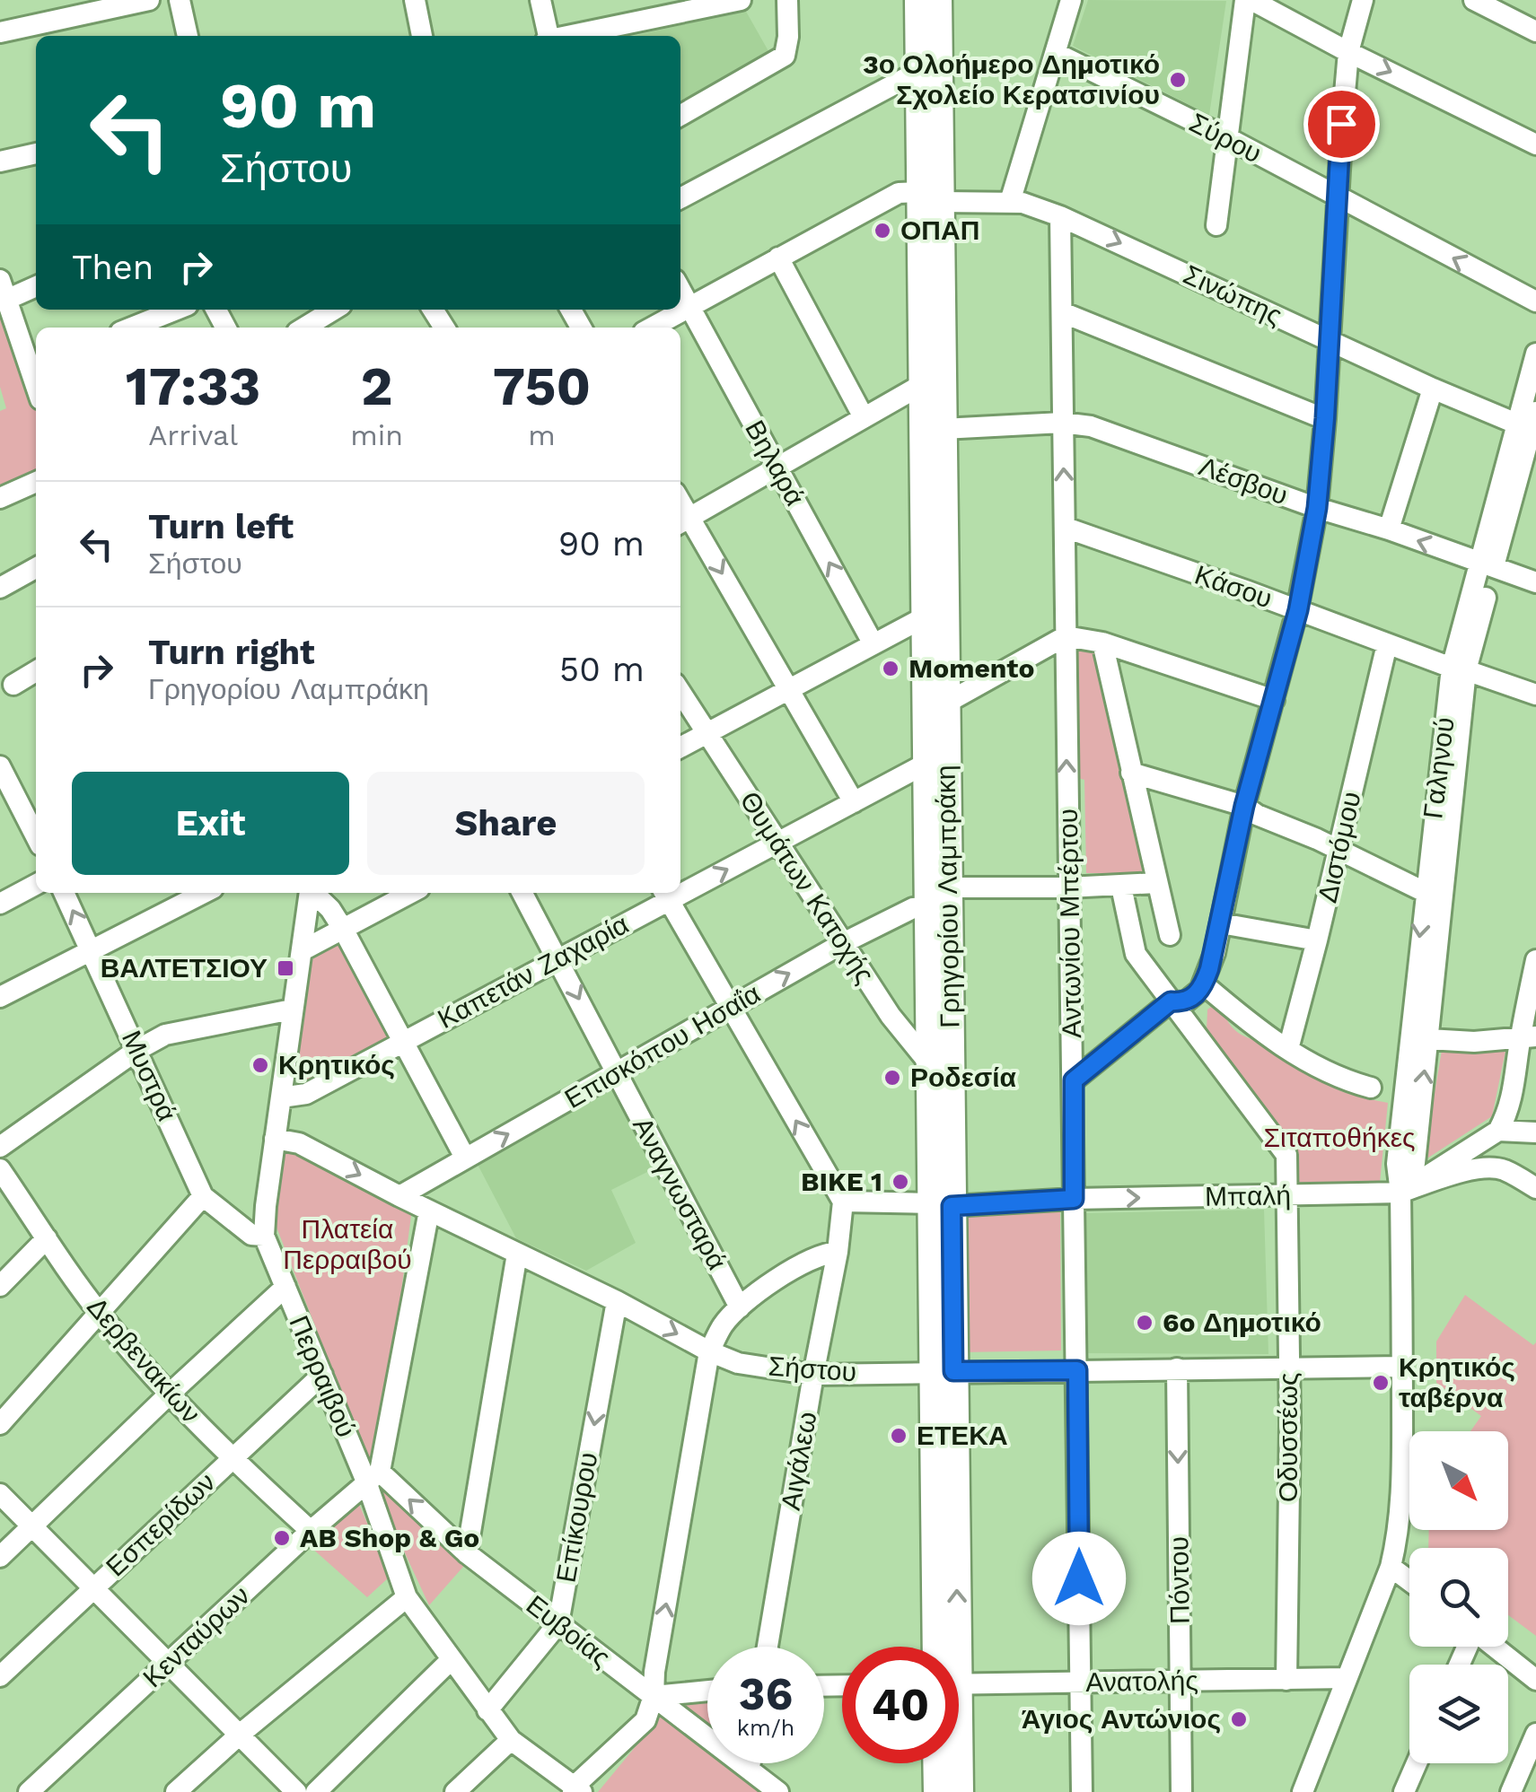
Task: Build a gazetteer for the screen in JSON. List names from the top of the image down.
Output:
{
  "streets": {
    "main road": ["Γρηγορίου Λαμπράκη"],
    "street": [
      "Σύρου",
      "Σινώπης",
      "Βηλαρά",
      "Λέσβου",
      "Κάσου",
      "Γαληνού",
      "Διστόμου",
      "Θυμάτων Κατοχής",
      "Αντωνίου Μπέρτου",
      "Καπετάν Ζαχαρία",
      "Επισκόπου Ησαΐα",
      "Μυστρά",
      "Αναγνωσταρά",
      "Μπαλή",
      "Δερβενακίων",
      "Σήστου",
      "Περραιβού",
      "Οδυσσέως",
      "Αιγάλεω",
      "Επίκουρου",
      "Εσπερίδων",
      "Πόντου",
      "Ευβοίας",
      "Κενταύρων",
      "Ανατολής"
    ]
  },
  "crossings": [
    ["Σινώπης", "Βηλαρά"],
    ["Σινώπης", "Γαληνού"],
    ["Σινώπης", "Γρηγορίου Λαμπράκη"],
    ["Σινώπης", "Αντωνίου Μπέρτου"],
    ["Λέσβου", "Γαληνού"],
    ["Λέσβου", "Γρηγορίου Λαμπράκη"],
    ["Λέσβου", "Αντωνίου Μπέρτου"],
    ["Κάσου", "Γαληνού"],
    ["Κάσου", "Διστόμου"],
    ["Κάσου", "Αντωνίου Μπέρτου"],
    ["Γαληνού", "Μπαλή"],
    ["Γαληνού", "Σήστου"],
    ["Γαληνού", "Ανατολής"],
    ["Θυμάτων Κατοχής", "Γρηγορίου Λαμπράκη"],
    ["Θυμάτων Κατοχής", "Καπετάν Ζαχαρία"],
    ["Θυμάτων Κατοχής", "Επισκόπου Ησαΐα"],
    ["Γρηγορίου Λαμπράκη", "Καπετάν Ζαχαρία"],
    ["Γρηγορίου Λαμπράκη", "Επισκόπου Ησαΐα"],
    ["Γρηγορίου Λαμπράκη", "Μπαλή"],
    ["Γρηγορίου Λαμπράκη", "Σήστου"],
    ["Αντωνίου Μπέρτου", "Επισκόπου Ησαΐα"],
    ["Αντωνίου Μπέρτου", "Μπαλή"],
    ["Αντωνίου Μπέρτου", "Σήστου"],
    ["Αντωνίου Μπέρτου", "Ανατολής"],
    ["Καπετάν Ζαχαρία", "Αναγνωσταρά"],
    ["Καπετάν Ζαχαρία", "Περραιβού"],
    ["Επισκόπου Ησαΐα", "Αναγνωσταρά"],
    ["Επισκόπου Ησαΐα", "Σήστου"],
    ["Επισκόπου Ησαΐα", "Οδυσσέως"],
    ["Μυστρά", "Περραιβού"],
    ["Μπαλή", "Οδυσσέως"],
    ["Μπαλή", "Αιγάλεω"],
    ["Δερβενακίων", "Εσπερίδων"],
    ["Δερβενακίων", "Κενταύρων"],
    ["Σήστου", "Περραιβού"],
    ["Σήστου", "Οδυσσέως"],
    ["Σήστου", "Αιγάλεω"],
    ["Σήστου", "Επίκουρου"],
    ["Σήστου", "Πόντου"],
    ["Περραιβού", "Επίκουρου"],
    ["Περραιβού", "Εσπερίδων"],
    ["Περραιβού", "Ευβοίας"],
    ["Περραιβού", "Κενταύρων"],
    ["Οδυσσέως", "Ανατολής"],
    ["Επίκουρου", "Ευβοίας"],
    ["Πόντου", "Ανατολής"],
    ["Ευβοίας", "Κενταύρων"]
  ],
  "one_way": ["Επισκόπου Ησαΐα", "Πόντου"],
  "parks": ["Σιταποθήκες", "Πλατεία Περραιβού"],
  "places": {
    "other": [
      "3ο Ολοήμερο Δημοτικό Σχολείο Κερατσινίου",
      "ΟΠΑΠ",
      "Momento",
      "Κρητικός",
      "Ροδεσία",
      "BIKE 1",
      "6o Δημοτικό",
      "Κρητικός ταβέρνα",
      "ΕΤΕΚΑ",
      "AB Shop & Go",
      "Άγιος Αντώνιος"
    ],
    "transit": ["ΒΑΛΤΕΤΣΙΟΥ"]
  },
  "north": "bottom right",
  "page": {
    "turn": ["90 m", "Σήστου"],
    "then": "Then",
    "eta": [
      "17:33",
      "Arrival",
      "2",
      "min",
      "750",
      "m"
    ],
    "list": [
      {
        "name": "Turn left",
        "note": "Σήστου",
        "value": "90 m"
      },
      {
        "name": "Turn right",
        "note": "Γρηγορίου Λαμπράκη",
        "value": "50 m"
      }
    ],
    "buttons": ["Exit", "Share"],
    "speed": "36 km/h",
    "limit": "40"
  }
}
